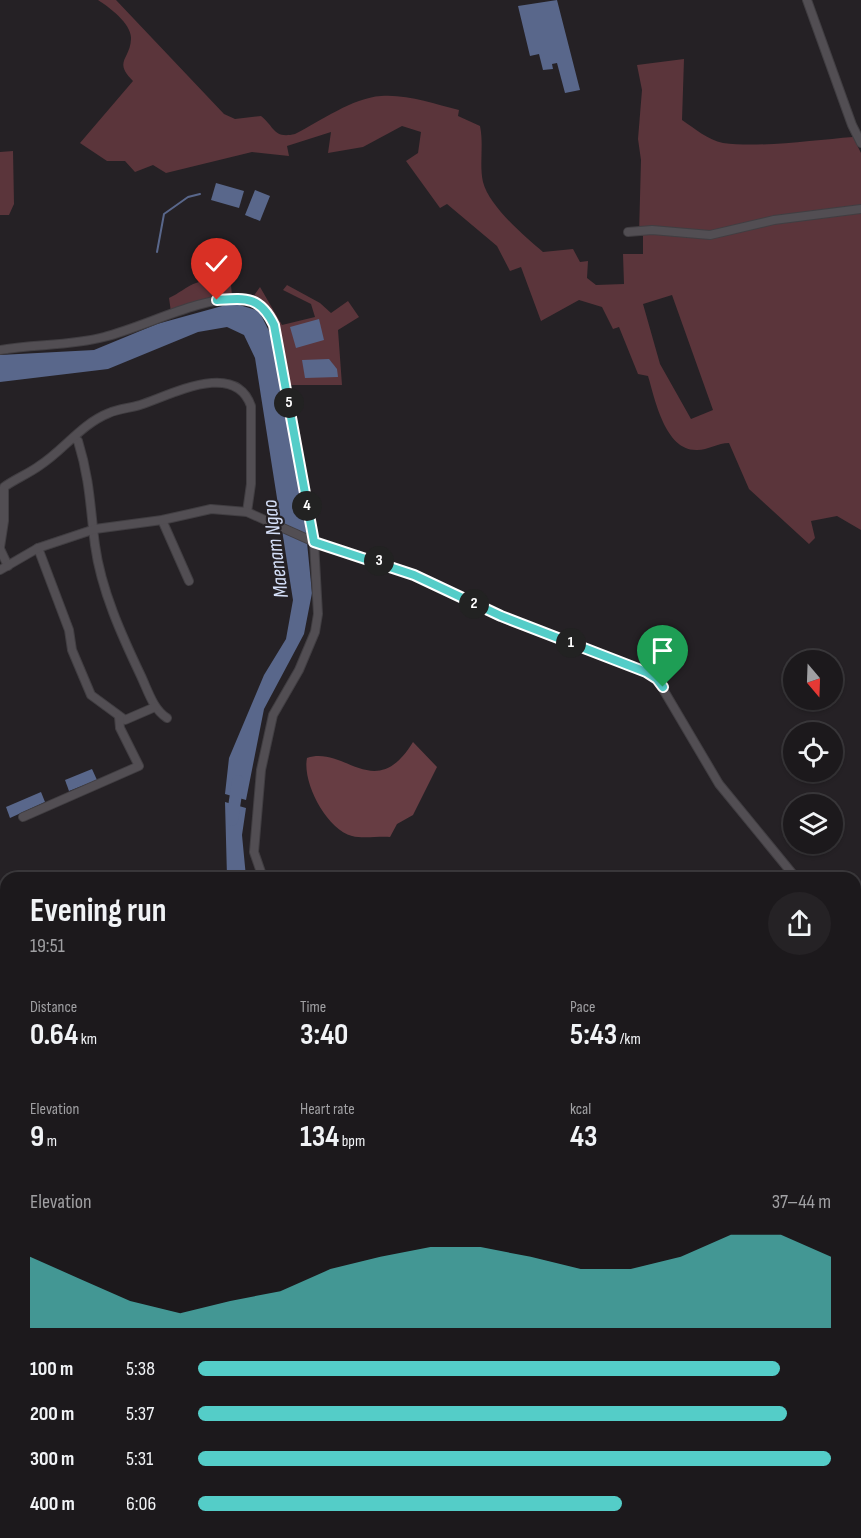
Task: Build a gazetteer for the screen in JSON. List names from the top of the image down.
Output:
{
  "water": ["Maenam Ngao"],
  "north": "bottom",
  "page": {
    "pins": [
      "5",
      "4",
      "3",
      "2",
      "1"
    ],
    "heading": ["Evening run", "19:51"],
    "stats": [
      ["Distance", "0.64 km"],
      ["Time", "3:40"],
      ["Pace", "5:43 /km"],
      ["Elevation", "9 m"],
      ["Heart rate", "134 bpm"],
      ["kcal", "43"]
    ],
    "chart": ["Elevation", "37–44 m"],
    "list": [
      {
        "name": "100 m",
        "note": "5:38"
      },
      {
        "name": "200 m",
        "note": "5:37"
      },
      {
        "name": "300 m",
        "note": "5:31"
      },
      {
        "name": "400 m",
        "note": "6:06"
      }
    ]
  }
}
